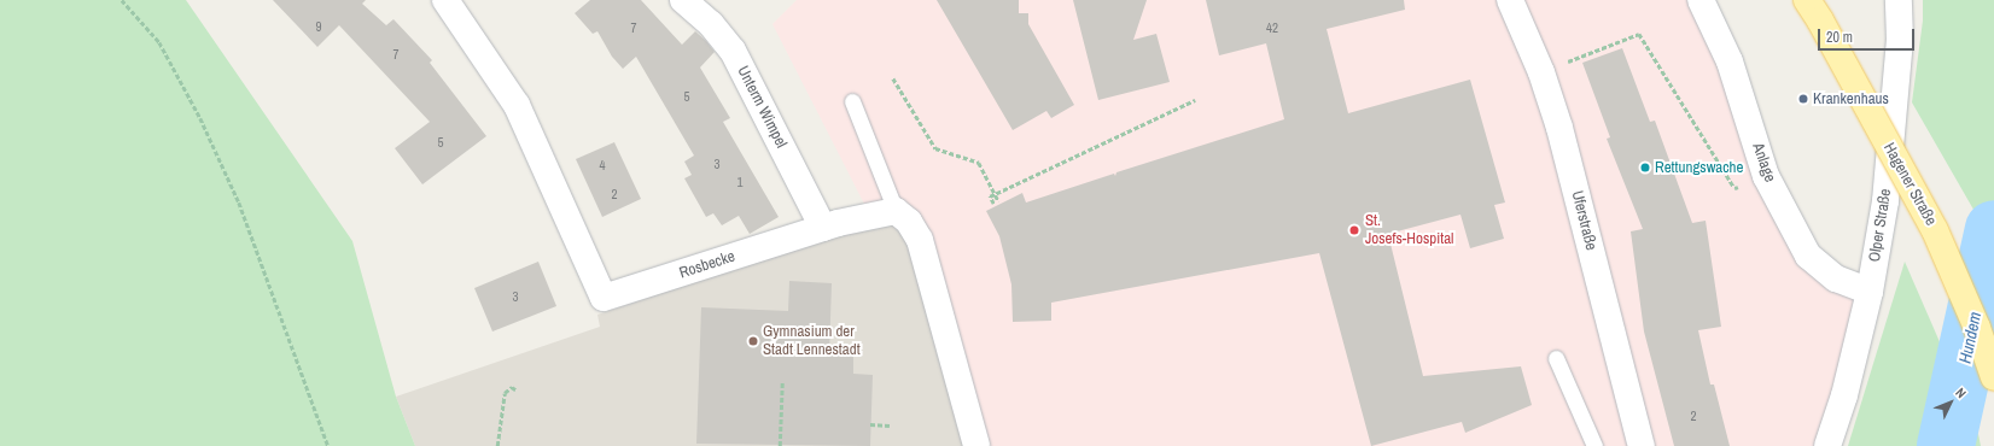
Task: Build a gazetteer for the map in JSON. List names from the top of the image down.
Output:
{
  "streets": {
    "main road": ["Hagener Straße"],
    "street": [
      "Unterm Wimpel",
      "Anlage",
      "Uferstraße",
      "Olper Straße",
      "Rosbecke"
    ]
  },
  "crossings": [
    ["Unterm Wimpel", "Rosbecke"],
    ["Anlage", "Olper Straße"]
  ],
  "water": ["Hundem"],
  "places": [
    "Krankenhaus",
    "Rettungswache",
    "St. Josefs-Hospital",
    "Gymnasium der Stadt Lennestadt"
  ],
  "house_numbers": [
    "9",
    "7",
    "42",
    "7",
    "5",
    "5",
    "3",
    "4",
    "1",
    "2",
    "3",
    "2"
  ],
  "scale_bar": "20 m",
  "north": "top right"
}
